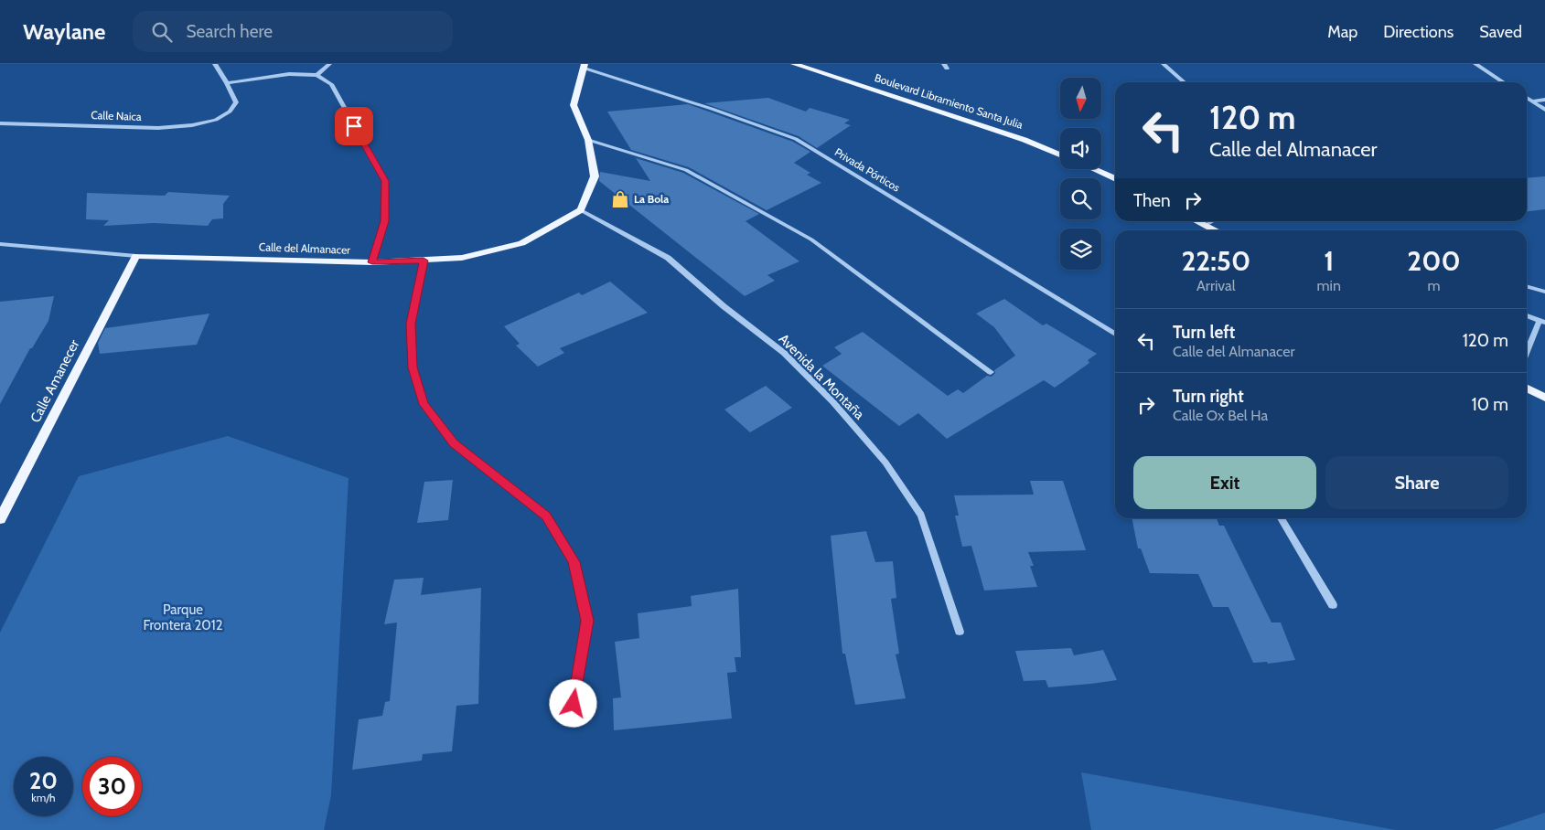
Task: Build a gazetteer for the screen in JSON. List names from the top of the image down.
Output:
{
  "streets": {
    "main road": ["Boulevard Libramiento Santa Julia", "Calle del Almanacer", "Calle Amanecer"],
    "street": ["Calle Naica", "Privada Pórticos", "Avenida la Montaña"]
  },
  "crossings": [
    ["Calle del Almanacer", "Avenida la Montaña"],
    ["Calle del Almanacer", "Calle Amanecer"]
  ],
  "parks": ["Parque Frontera 2012"],
  "places": {
    "shop": ["La Bola"]
  },
  "north": "bottom",
  "page": {
    "header": "Waylane",
    "search": "Search here",
    "nav": ["Map", "Directions", "Saved"],
    "turn": ["120 m", "Calle del Almanacer"],
    "then": "Then",
    "eta": [
      "22:50",
      "Arrival",
      "1",
      "min",
      "200",
      "m"
    ],
    "list": [
      {
        "name": "Turn left",
        "note": "Calle del Almanacer",
        "value": "120 m"
      },
      {
        "name": "Turn right",
        "note": "Calle Ox Bel Ha",
        "value": "10 m"
      }
    ],
    "buttons": ["Exit", "Share"],
    "speed": "20 km/h",
    "limit": "30"
  }
}
